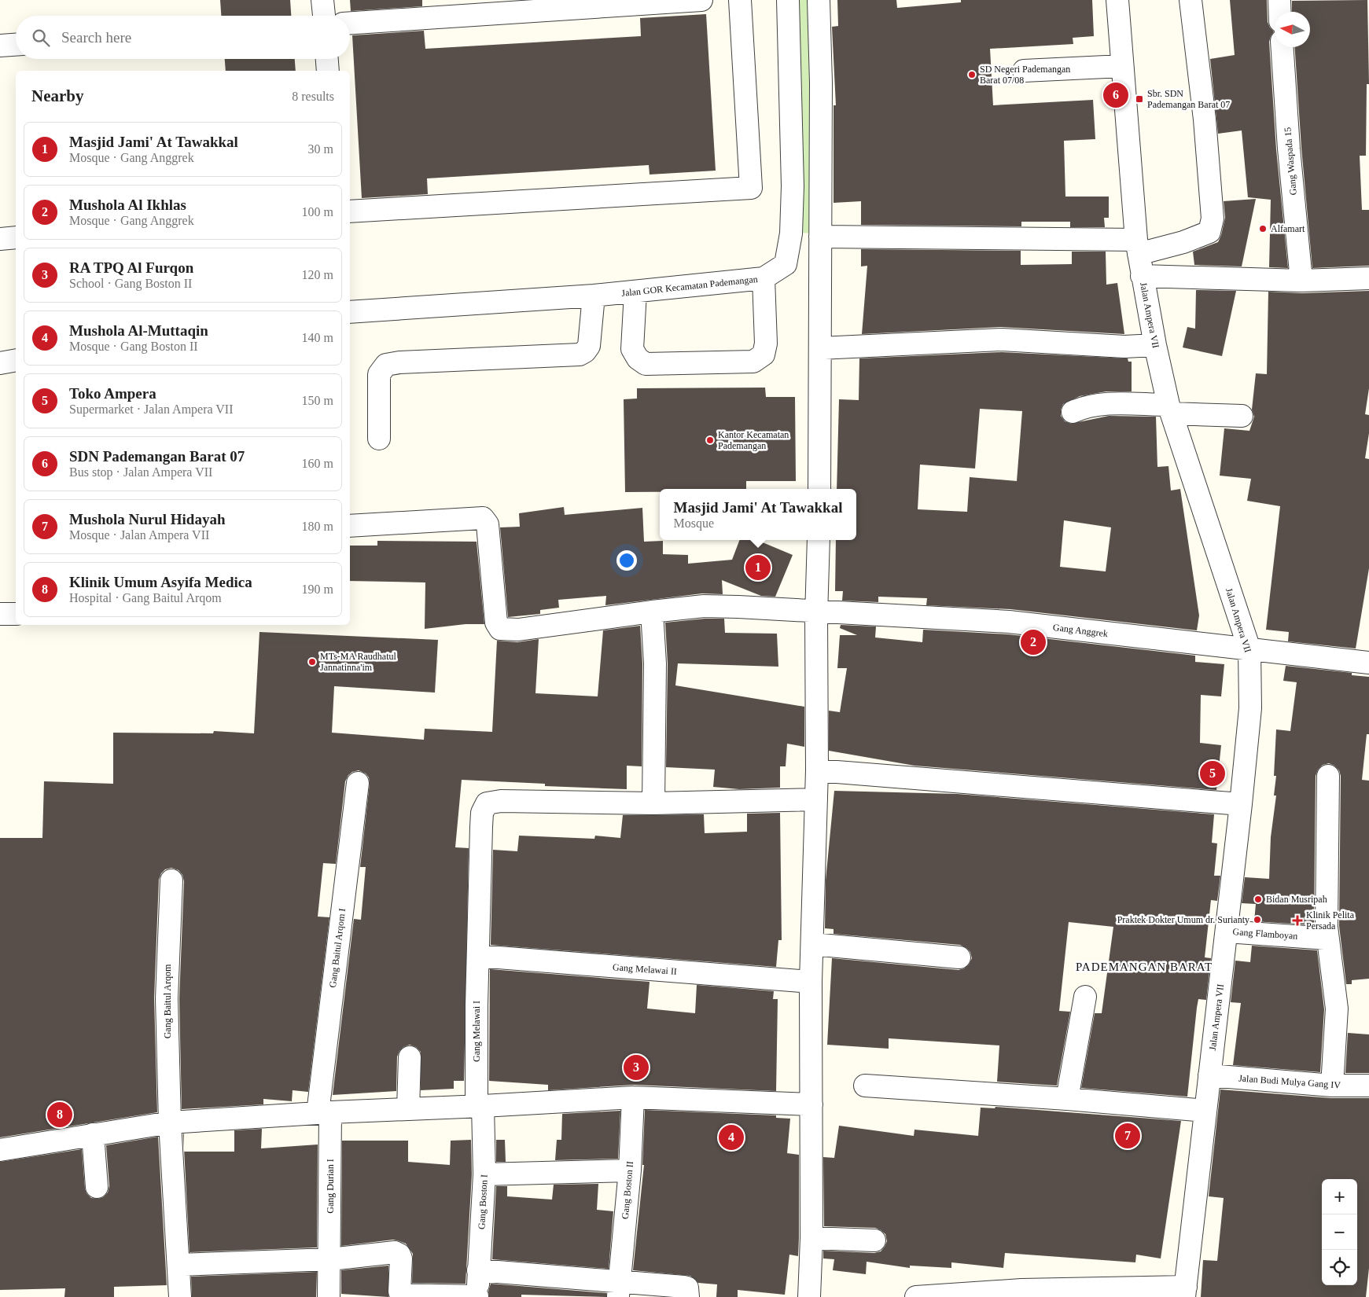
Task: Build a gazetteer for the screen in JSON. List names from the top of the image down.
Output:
{
  "streets": {
    "street": [
      "Gang Waspada 15",
      "Jalan GOR Kecamatan Pademangan",
      "Jalan Ampera VII",
      "Gang Anggrek",
      "Gang Flamboyan",
      "Gang Baitul Arqom I",
      "Gang Melawai II",
      "Gang Baitul Arqom",
      "Gang Melawai I",
      "Jalan Budi Mulya Gang IV",
      "Gang Durian I",
      "Gang Boston II",
      "Gang Boston I"
    ]
  },
  "crossings": [
    ["Jalan Ampera VII", "Gang Anggrek"],
    ["Jalan Ampera VII", "Gang Flamboyan"],
    ["Jalan Ampera VII", "Jalan Budi Mulya Gang IV"],
    ["Gang Baitul Arqom I", "Gang Durian I"],
    ["Gang Melawai II", "Gang Melawai I"],
    ["Gang Melawai I", "Gang Boston I"]
  ],
  "districts": ["PADEMANGAN BARAT"],
  "places": {
    "other": [
      "SD Negeri Pademangan Barat 07/08",
      "Alfamart",
      "Kantor Kecamatan Pademangan",
      "MTs-MA Raudhatul Jannatinna'im",
      "Bidan Musripah",
      "Praktek Dokter Umum dr. Surianty"
    ],
    "transit": ["Sbr. SDN Pademangan Barat 07"],
    "health": ["Klinik Pelita Persada"]
  },
  "north": "left",
  "page": {
    "search": "Search here",
    "heading": ["Nearby", "8 results"],
    "pins": [
      "6",
      "1",
      "2",
      "5",
      "3",
      "8",
      "7",
      "4"
    ],
    "list": [
      {
        "mark": "1",
        "name": "Masjid Jami' At Tawakkal",
        "note": "Mosque · Gang Anggrek",
        "value": "30 m"
      },
      {
        "mark": "2",
        "name": "Mushola Al Ikhlas",
        "note": "Mosque · Gang Anggrek",
        "value": "100 m"
      },
      {
        "mark": "3",
        "name": "RA TPQ Al Furqon",
        "note": "School · Gang Boston II",
        "value": "120 m"
      },
      {
        "mark": "4",
        "name": "Mushola Al-Muttaqin",
        "note": "Mosque · Gang Boston II",
        "value": "140 m"
      },
      {
        "mark": "5",
        "name": "Toko Ampera",
        "note": "Supermarket · Jalan Ampera VII",
        "value": "150 m"
      },
      {
        "mark": "6",
        "name": "SDN Pademangan Barat 07",
        "note": "Bus stop · Jalan Ampera VII",
        "value": "160 m"
      },
      {
        "mark": "7",
        "name": "Mushola Nurul Hidayah",
        "note": "Mosque · Jalan Ampera VII",
        "value": "180 m"
      },
      {
        "mark": "8",
        "name": "Klinik Umum Asyifa Medica",
        "note": "Hospital · Gang Baitul Arqom",
        "value": "190 m"
      }
    ],
    "popup": ["Masjid Jami' At Tawakkal", "Mosque"],
    "map_buttons": ["+", "−"]
  }
}
